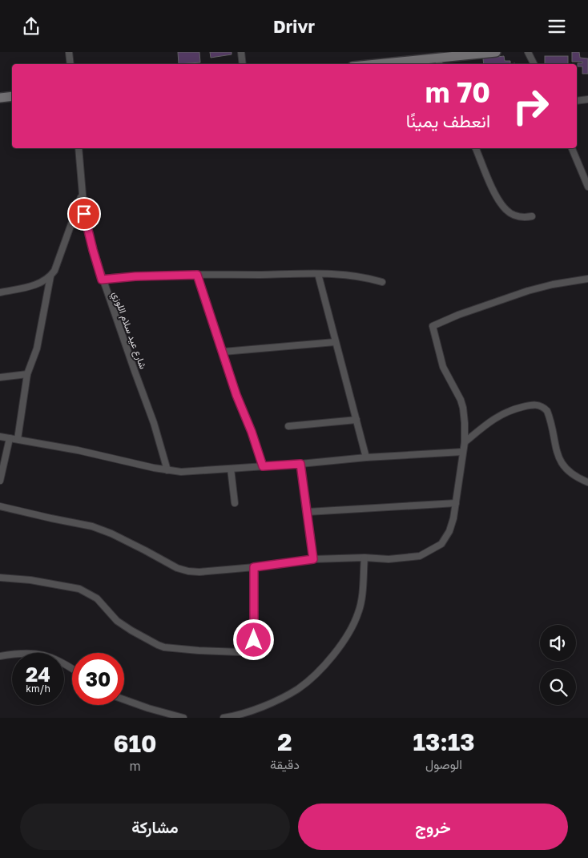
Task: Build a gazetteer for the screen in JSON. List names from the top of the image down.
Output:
{
  "streets": {
    "street": ["شارع عيد سلام اللوزي"]
  },
  "page": {
    "header": "Drivr",
    "turn": ["70 m", "انعطف يمينًا"],
    "speed": "24 km/h",
    "limit": "30",
    "eta": [
      "13:13",
      "الوصول",
      "2",
      "دقيقة",
      "610",
      "m"
    ],
    "buttons": ["خروج", "مشاركة"]
  }
}
